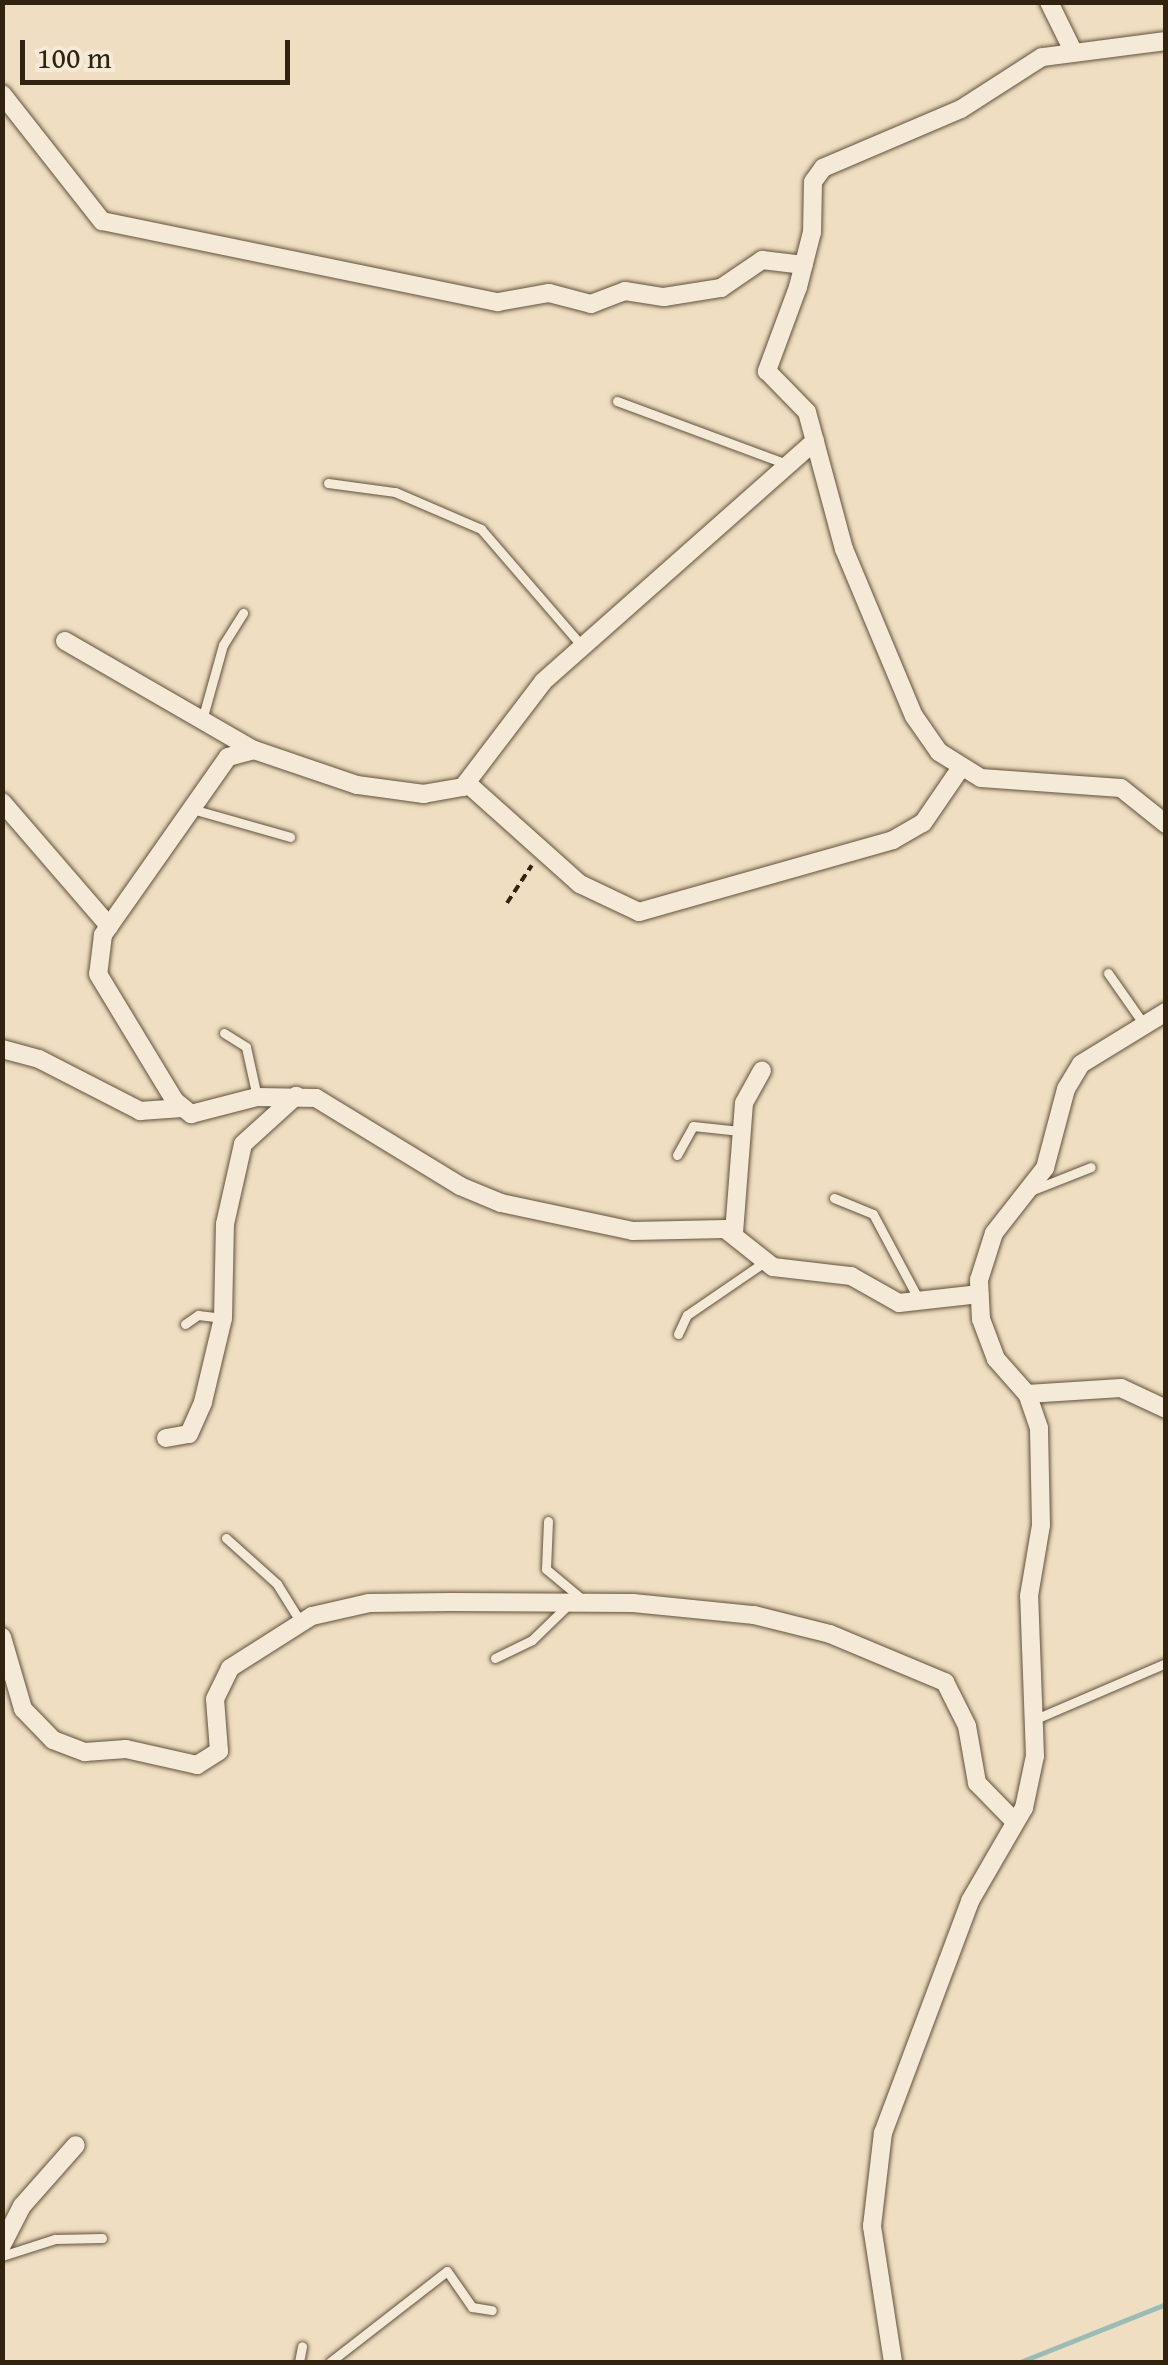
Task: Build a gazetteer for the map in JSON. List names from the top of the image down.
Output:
{
  "scale_bar": "100 m"
}
